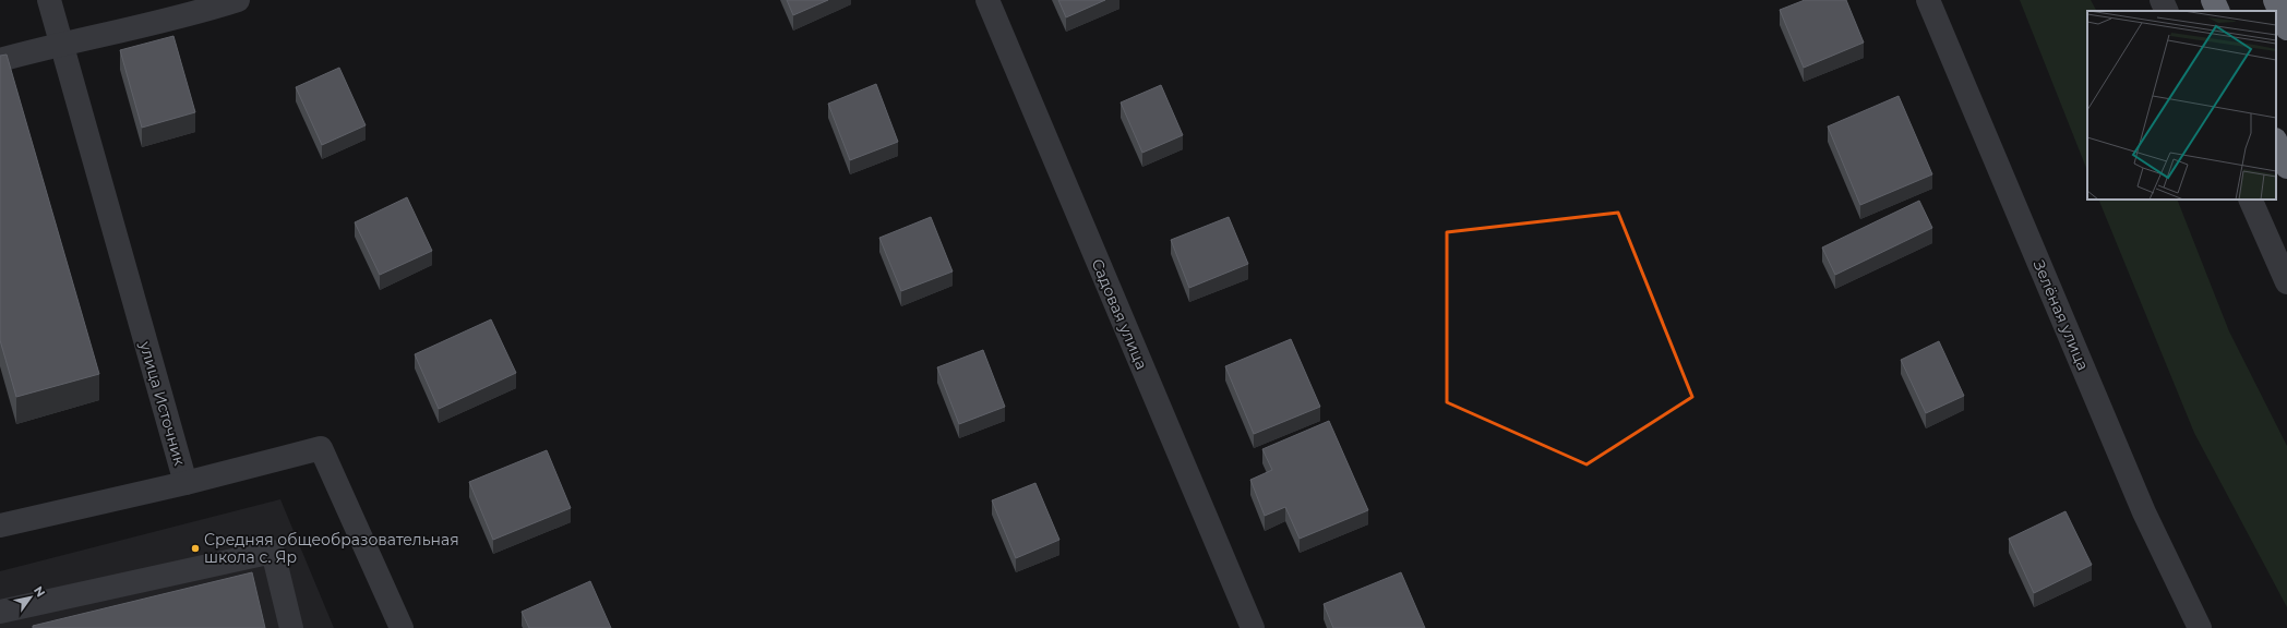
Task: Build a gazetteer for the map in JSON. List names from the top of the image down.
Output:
{
  "streets": {
    "street": ["Садовая улица", "Зелёная улица", "улица Источник"]
  },
  "places": ["Средняя общеобразовательная школа с. Яр"],
  "north": "top right"
}
